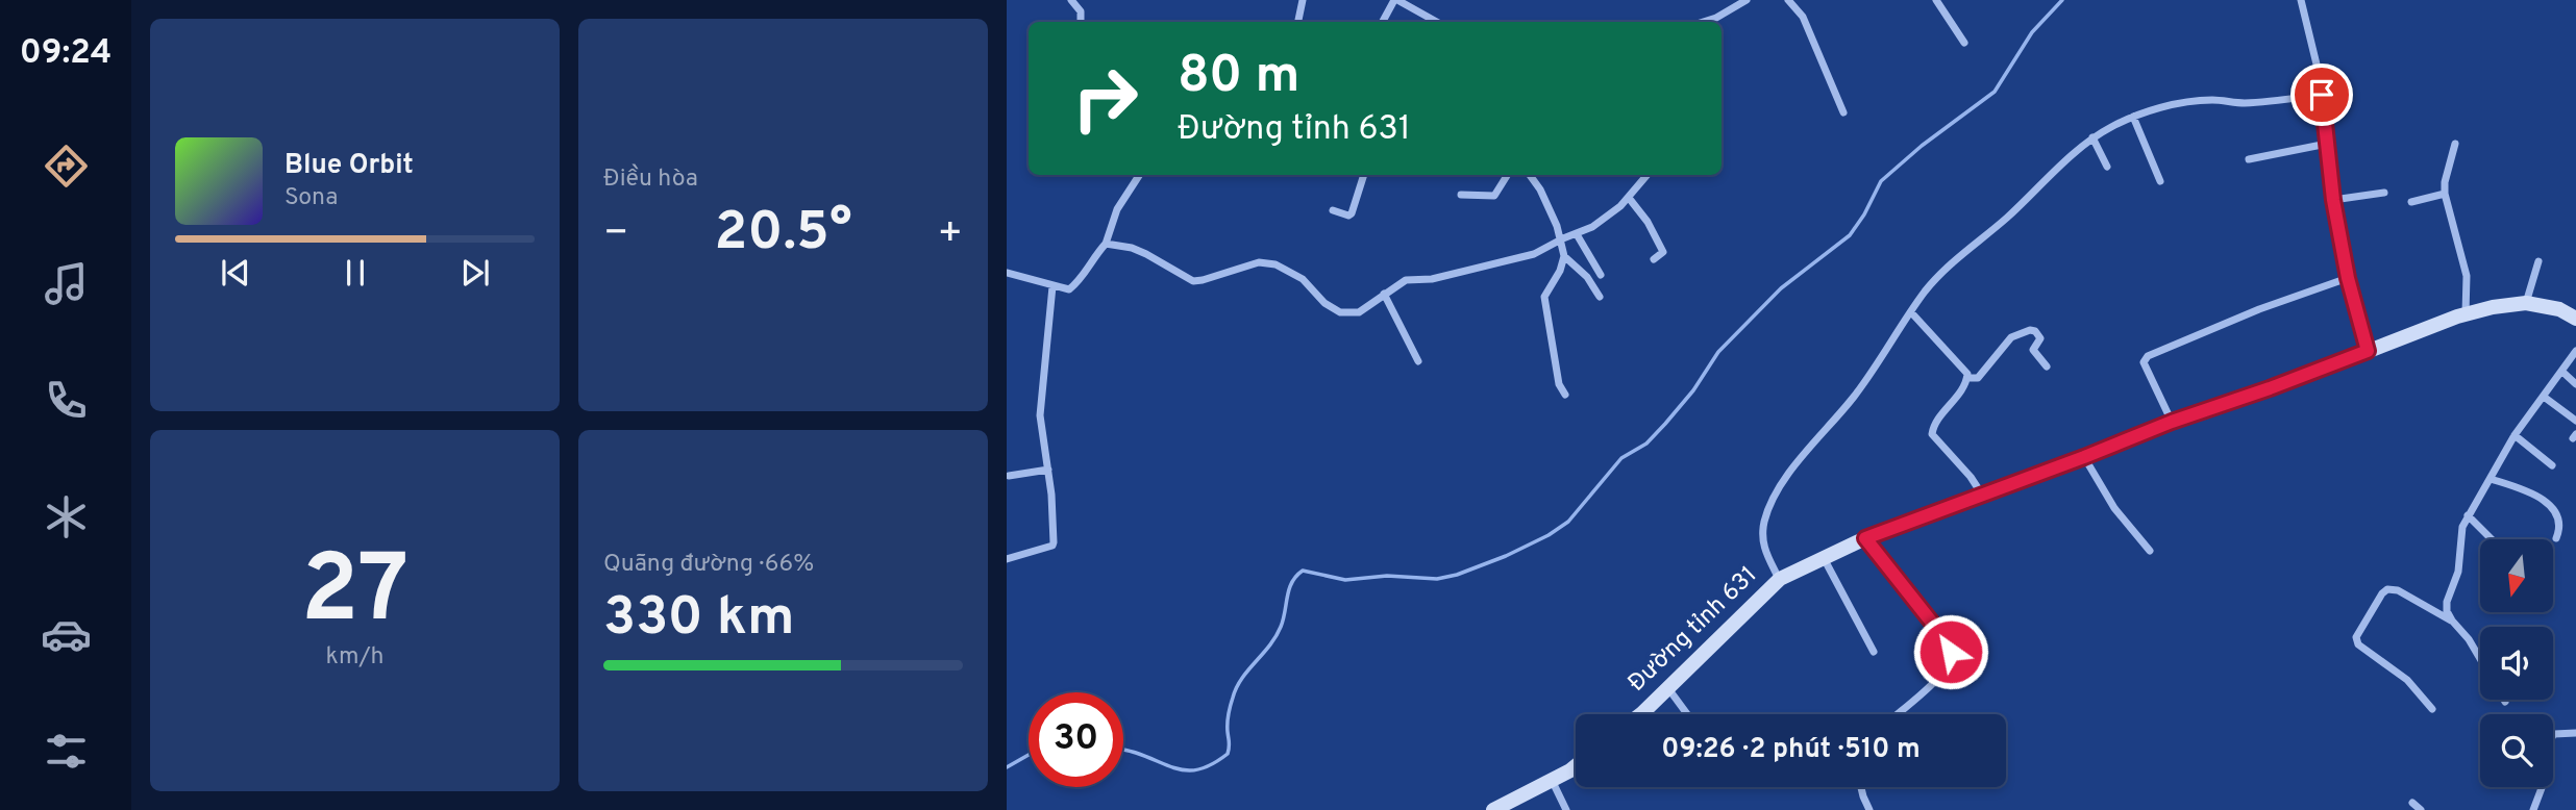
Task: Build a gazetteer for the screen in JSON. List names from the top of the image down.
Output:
{
  "streets": {
    "main road": ["Đường tỉnh 631"]
  },
  "north": "bottom",
  "page": {
    "tabs": "09:24",
    "tile": [
      "Điều hòa",
      ["27", "km/h"],
      ["Quãng đường · 66%", "330 km"]
    ],
    "turn": ["80 m", "Đường tỉnh 631"],
    "song": ["Blue Orbit", "Sona"],
    "heat": ["−", "20.5°", "+"],
    "limit": "30",
    "trip": "09:26 · 2 phút · 510 m"
  }
}
